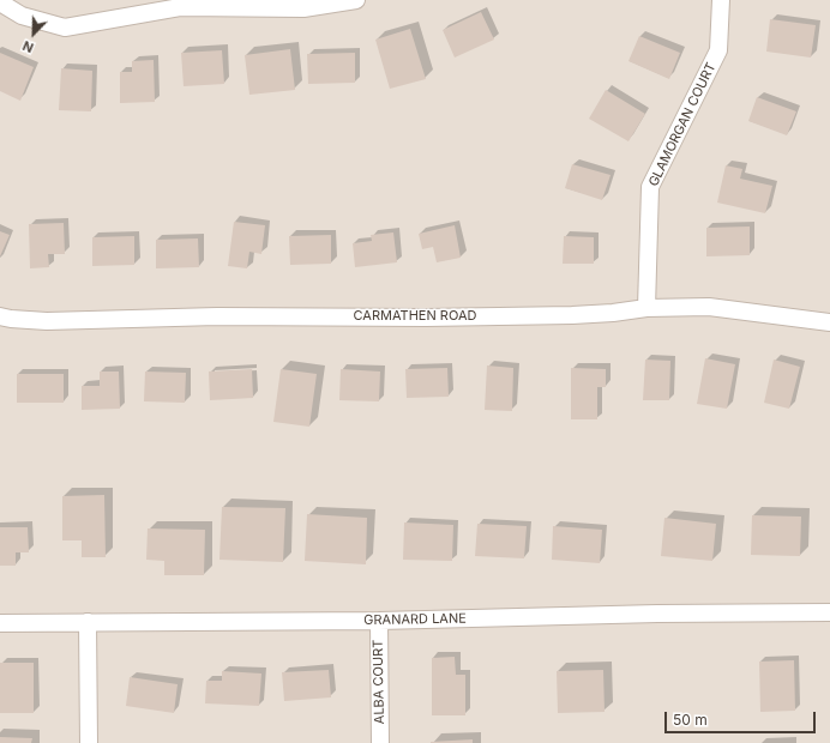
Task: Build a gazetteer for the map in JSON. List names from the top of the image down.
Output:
{
  "streets": {
    "street": [
      "GLAMORGAN COURT",
      "CARMATHEN ROAD",
      "GRANARD LANE",
      "ALBA COURT"
    ]
  },
  "crossings": [
    ["GLAMORGAN COURT", "CARMATHEN ROAD"],
    ["GRANARD LANE", "ALBA COURT"]
  ],
  "scale_bar": "50 m",
  "north": "bottom left"
}
